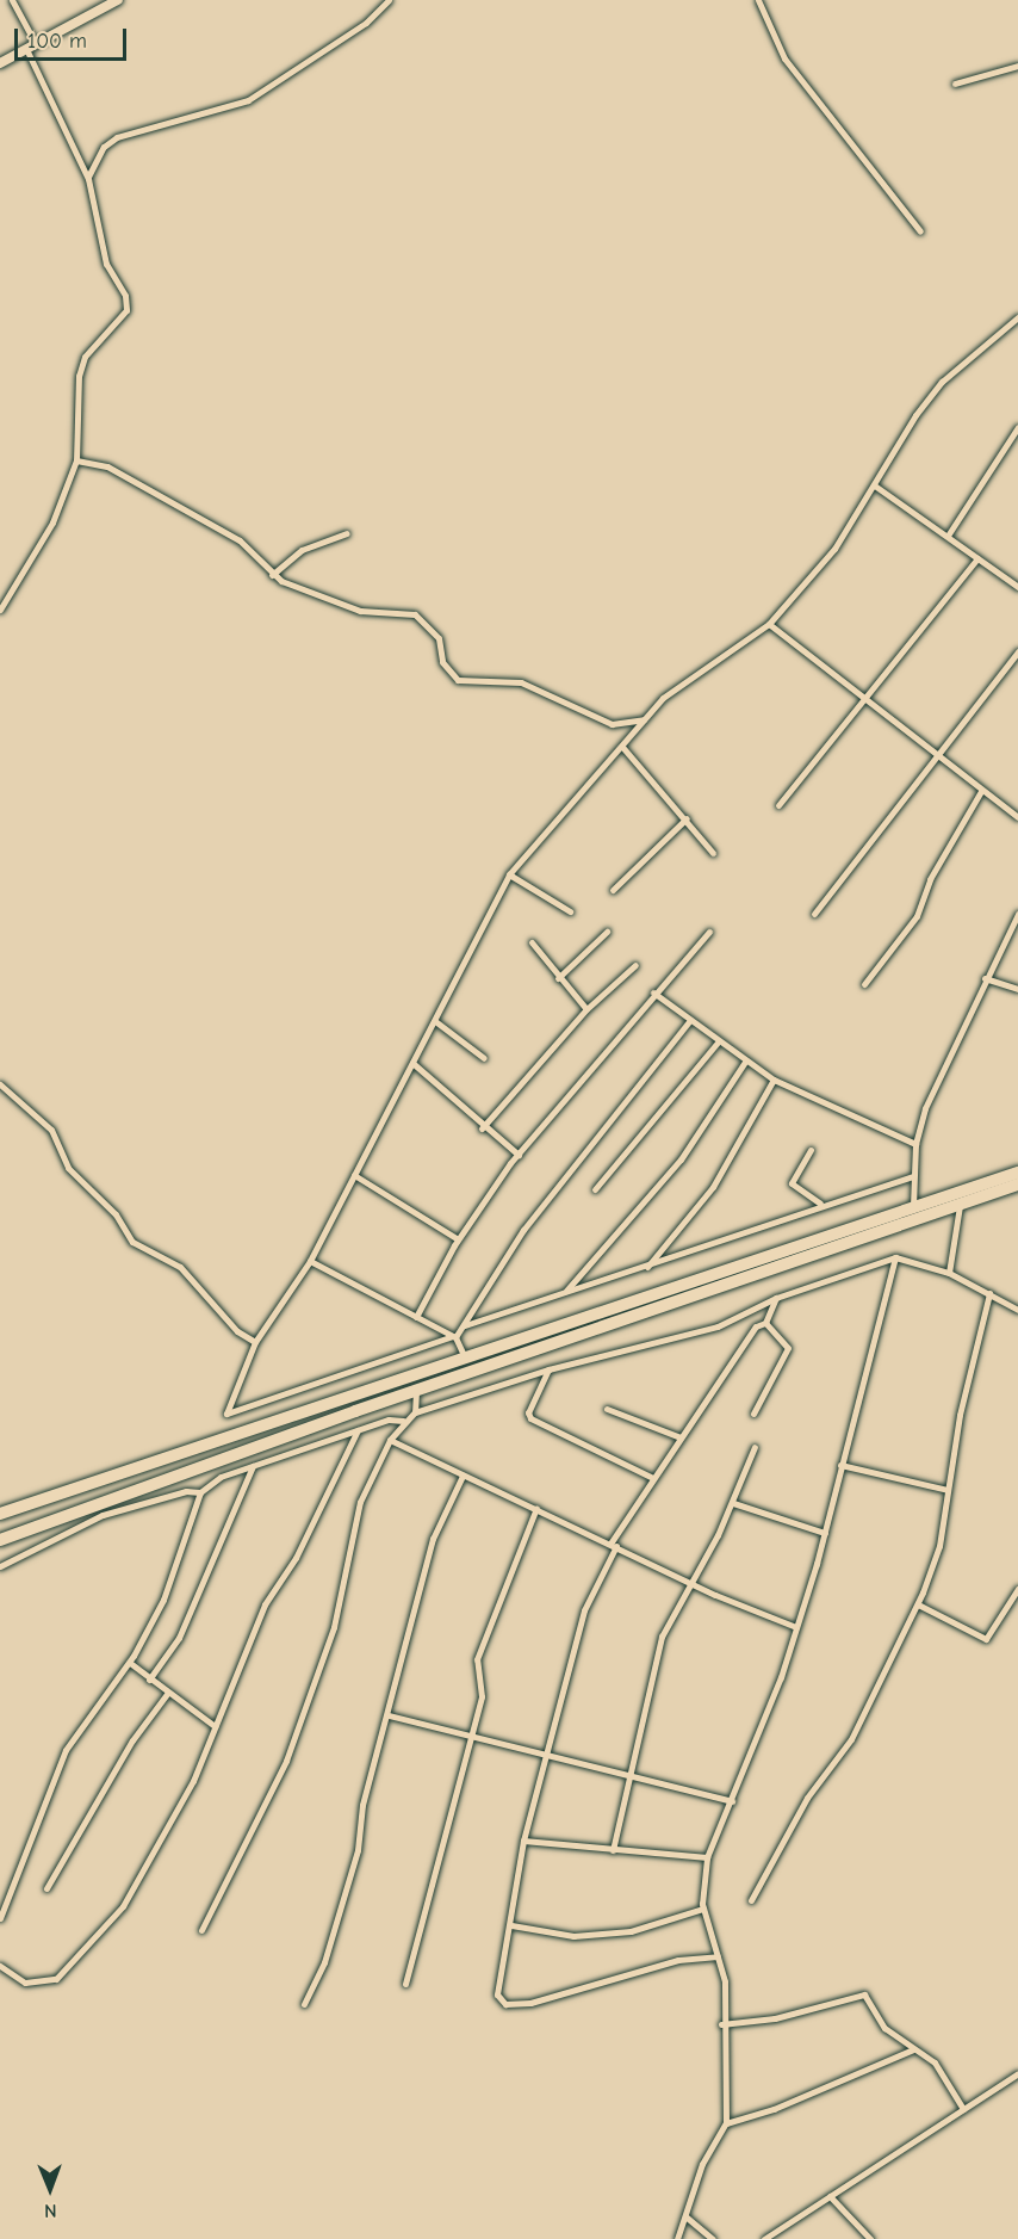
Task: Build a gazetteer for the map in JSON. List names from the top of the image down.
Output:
{
  "scale_bar": "100 m",
  "north": "bottom"
}
